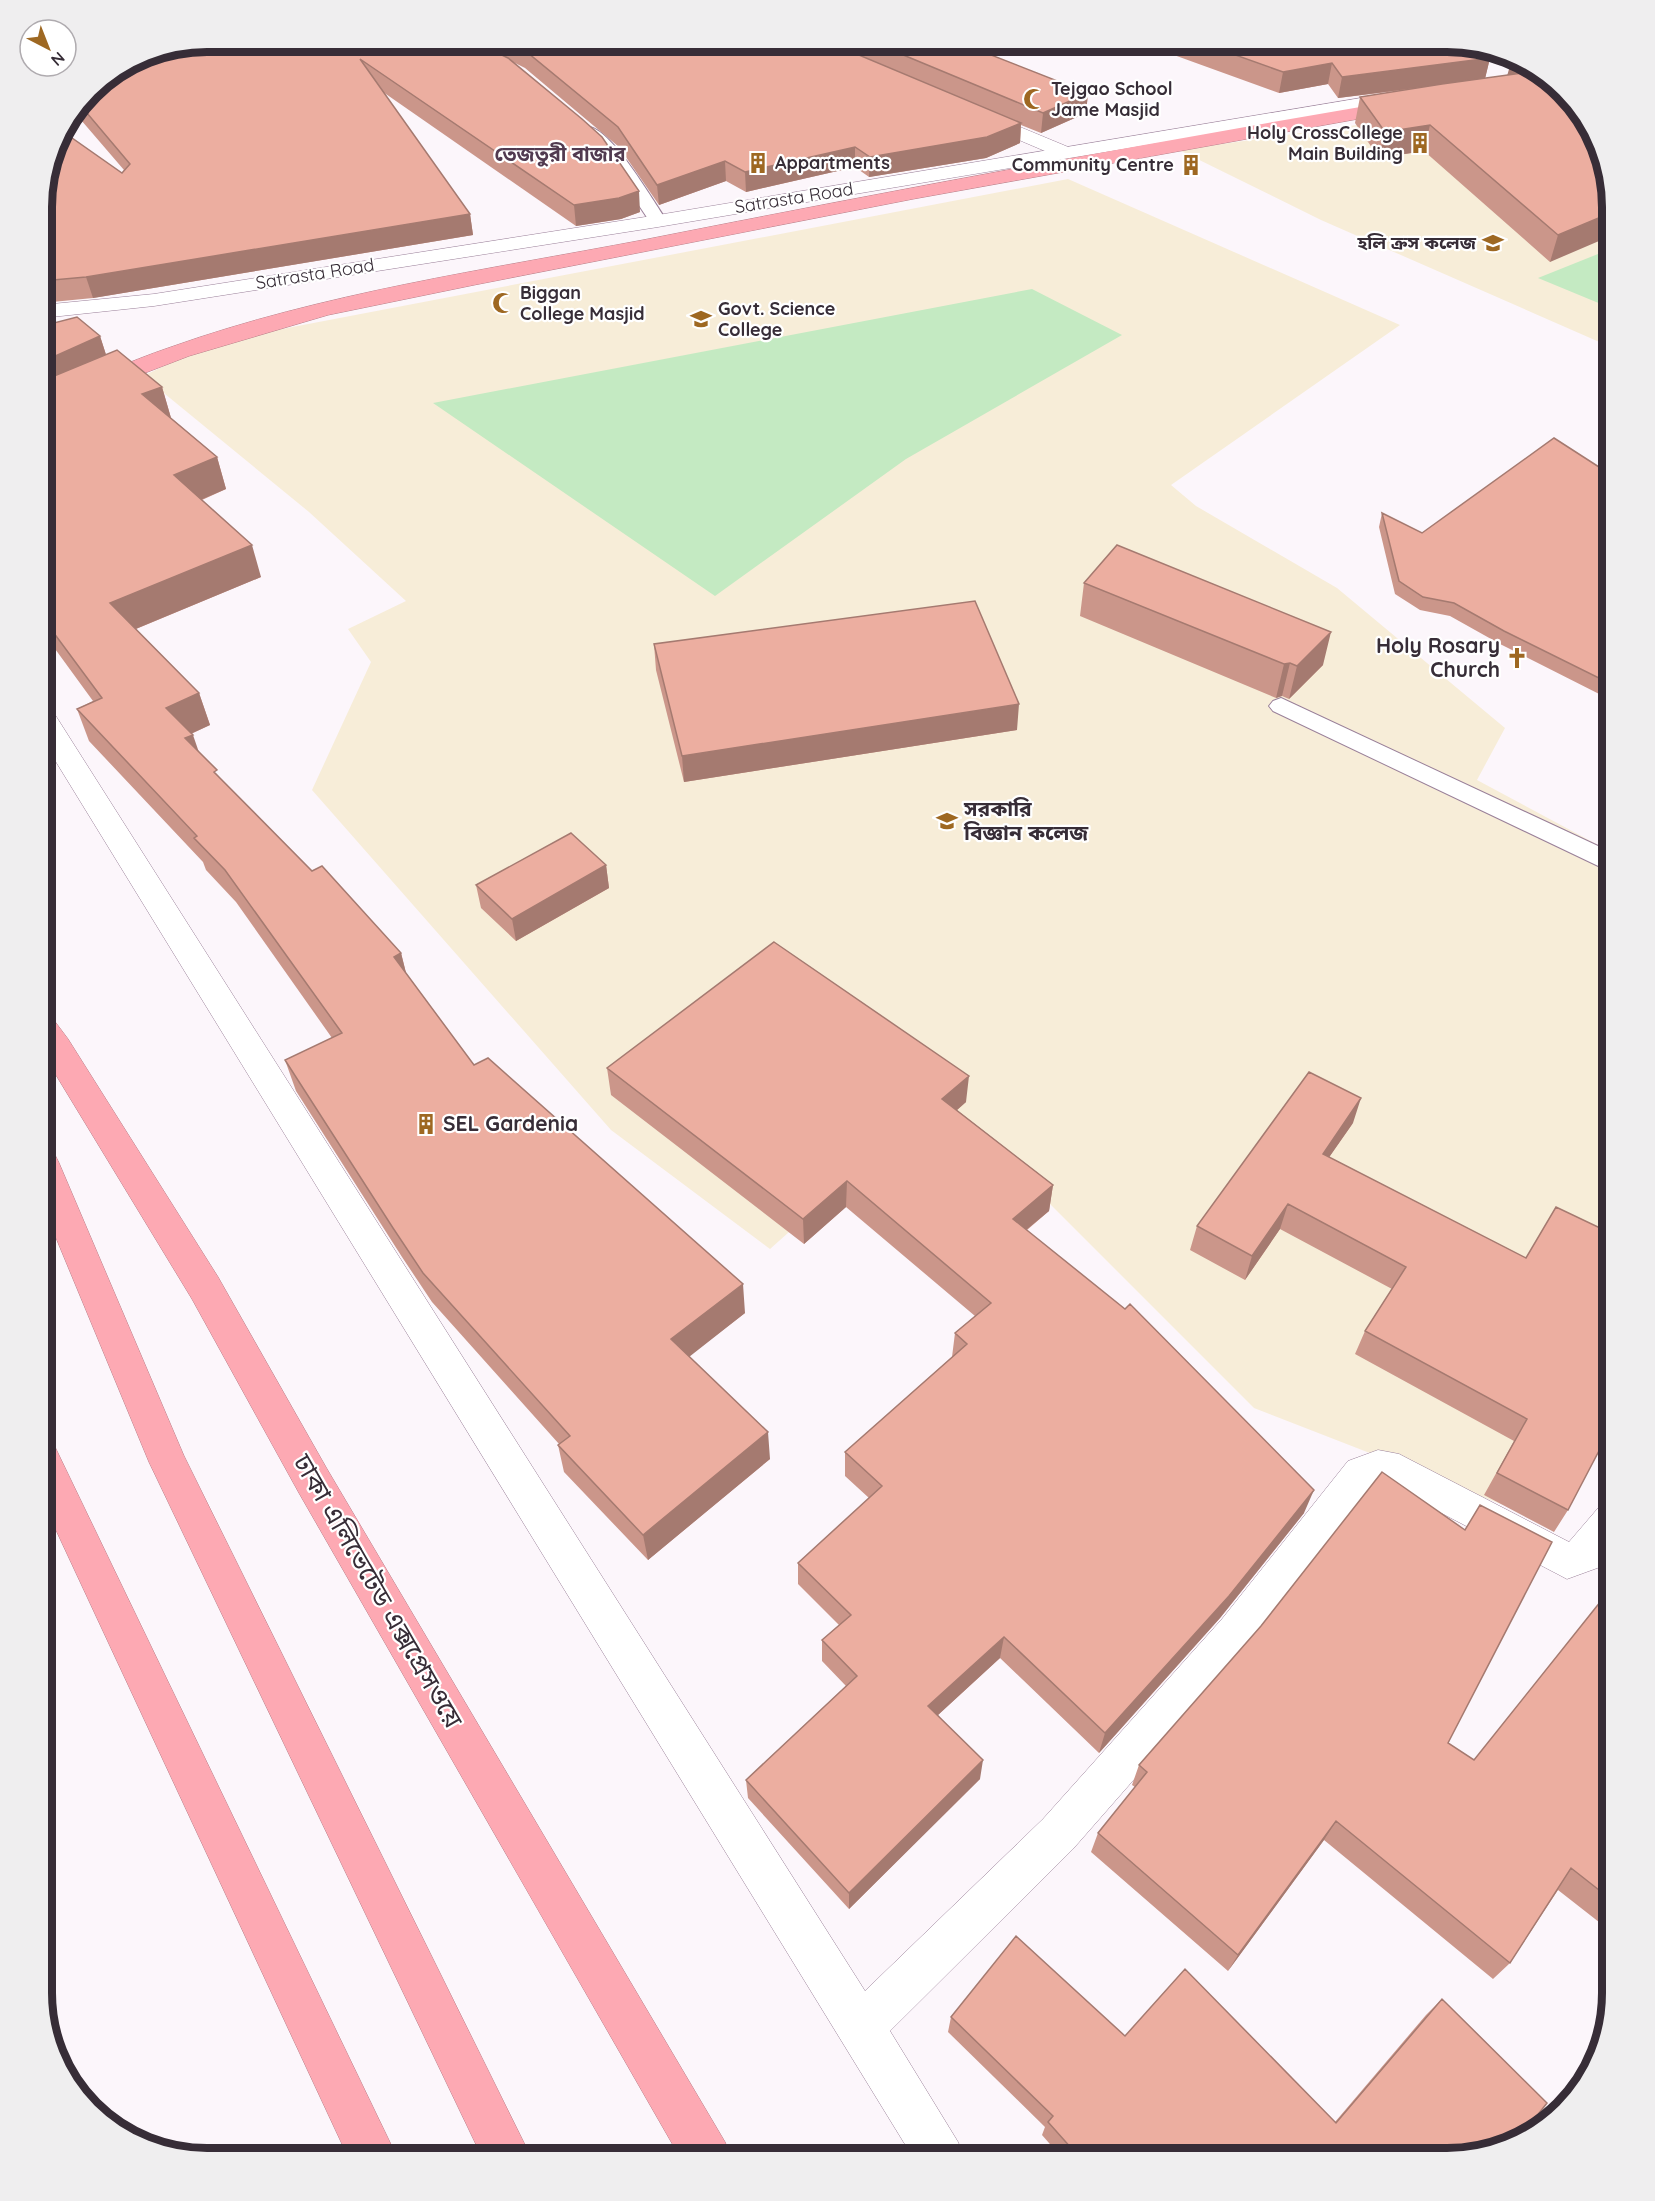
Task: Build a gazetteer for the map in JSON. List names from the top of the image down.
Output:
{
  "streets": {
    "highway": ["ঢাকা এলিভেটেড এক্সপ্রেসওয়ে"],
    "street": ["Satrasta Road"]
  },
  "districts": ["তেজতুরী বাজার"],
  "places": {
    "mosque": ["Tejgao School Jame Masjid", "Biggan College Masjid"],
    "building": [
      "Holy CrossCollege Main Building",
      "Appartments",
      "Community Centre",
      "SEL Gardenia"
    ],
    "school or university": ["হলি ক্রস কলেজ", "Govt. Science College", "সরকারি বিজ্ঞান কলেজ"],
    "church": ["Holy Rosary Church"]
  },
  "north": "bottom right"
}
